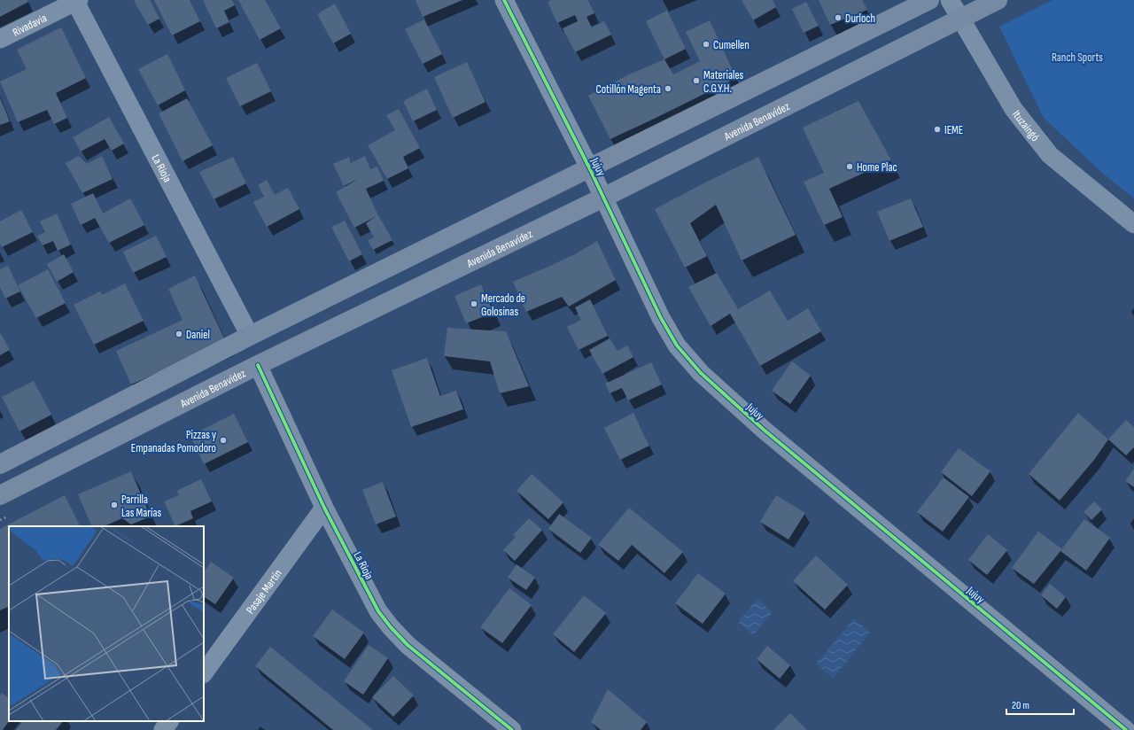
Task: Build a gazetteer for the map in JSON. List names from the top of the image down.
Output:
{
  "streets": {
    "main road": ["Avenida Benavídez"],
    "street": [
      "Rivadavia",
      "Ituzaingó",
      "Jujuy",
      "La Rioja",
      "Pasaje Martín"
    ]
  },
  "crossings": [
    ["Rivadavia", "La Rioja"],
    ["Avenida Benavídez", "Ituzaingó"],
    ["Avenida Benavídez", "Jujuy"],
    ["Avenida Benavídez", "La Rioja"],
    ["La Rioja", "Pasaje Martín"]
  ],
  "parks": ["Ranch Sports"],
  "places": [
    "Durloch",
    "Cumellen",
    "Materiales C.G.Y.H.",
    "Cotillón Magenta",
    "IEME",
    "Home Plac",
    "Mercado de Golosinas",
    "Daniel",
    "Pizzas y Empanadas Pomodoro",
    "Parrilla Las Marías"
  ],
  "scale_bar": "20 m"
}
